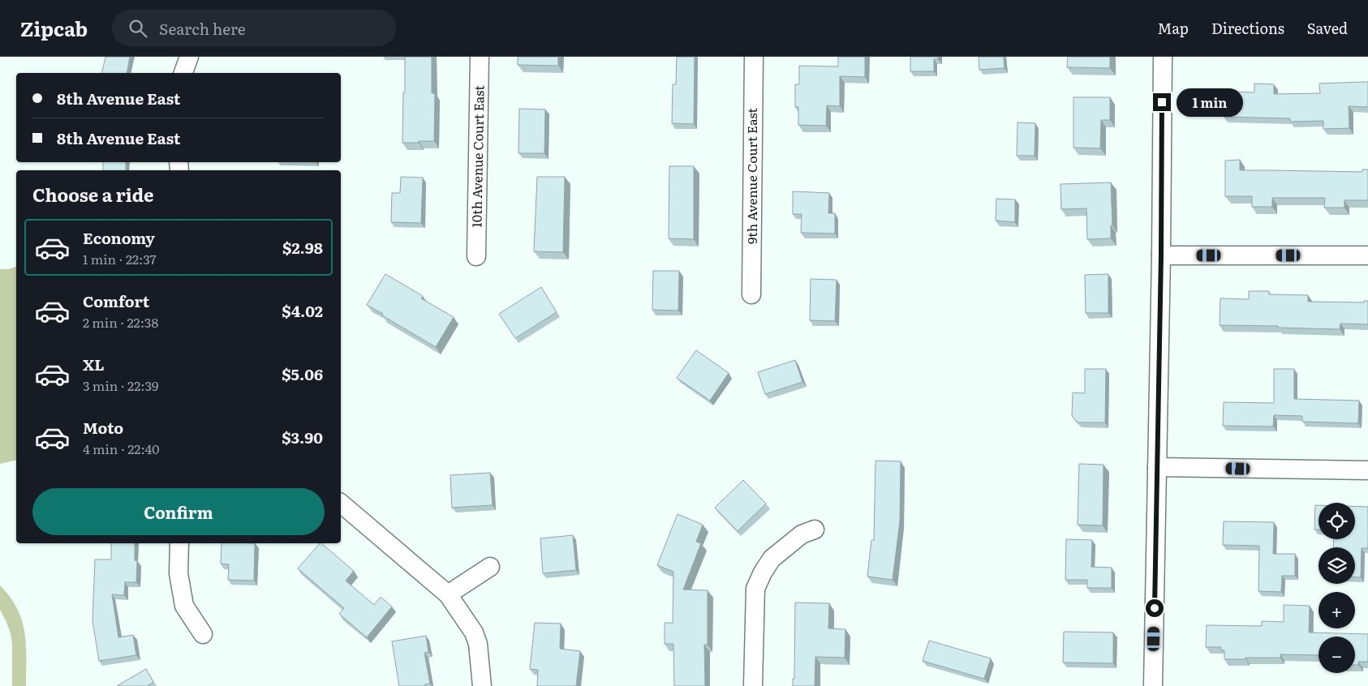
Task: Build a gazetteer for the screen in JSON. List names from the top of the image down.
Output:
{
  "streets": {
    "street": ["10th Avenue Court East", "9th Avenue Court East"]
  },
  "page": {
    "header": "Zipcab",
    "search": "Search here",
    "nav": ["Map", "Directions", "Saved"],
    "banner": ["8th Avenue East", "8th Avenue East"],
    "bubble": "1 min",
    "heading": "Choose a ride",
    "list": [
      {
        "name": "Economy",
        "note": "1 min · 22:37",
        "value": "$2.98"
      },
      {
        "name": "Comfort",
        "note": "2 min · 22:38",
        "value": "$4.02"
      },
      {
        "name": "XL",
        "note": "3 min · 22:39",
        "value": "$5.06"
      },
      {
        "name": "Moto",
        "note": "4 min · 22:40",
        "value": "$3.90"
      }
    ],
    "buttons": "Confirm",
    "map_buttons": ["+", "−"]
  }
}
